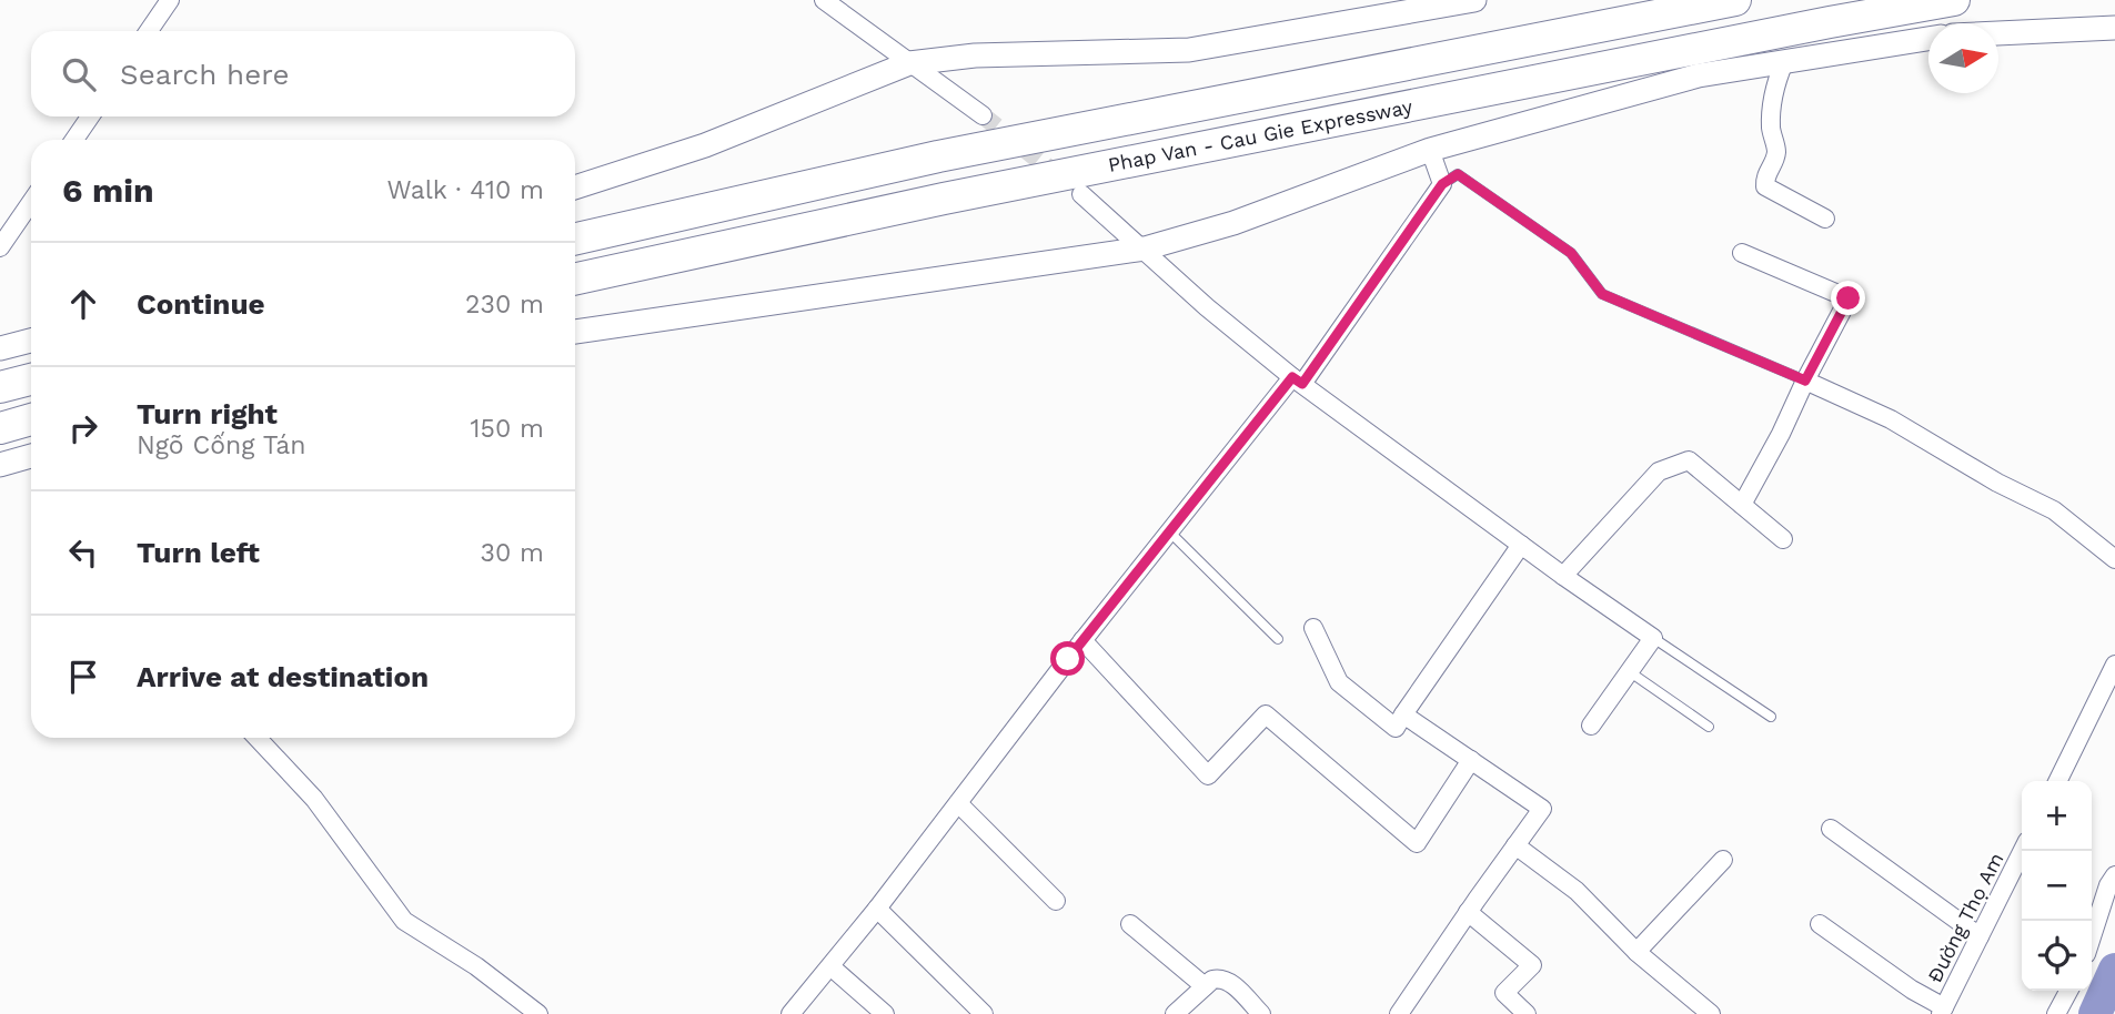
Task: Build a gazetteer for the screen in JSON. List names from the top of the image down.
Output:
{
  "streets": {
    "highway": ["Phap Van - Cau Gie Expressway"],
    "street": ["Đường Thọ Am"]
  },
  "north": "right",
  "page": {
    "search": "Search here",
    "heading": ["6 min", "Walk · 410 m"],
    "list": [
      ["Continue", "230 m"],
      ["Turn right", "Ngõ Cống Tán", "150 m"],
      ["Turn left", "30 m"],
      "Arrive at destination"
    ],
    "map_buttons": ["+", "−"]
  }
}
